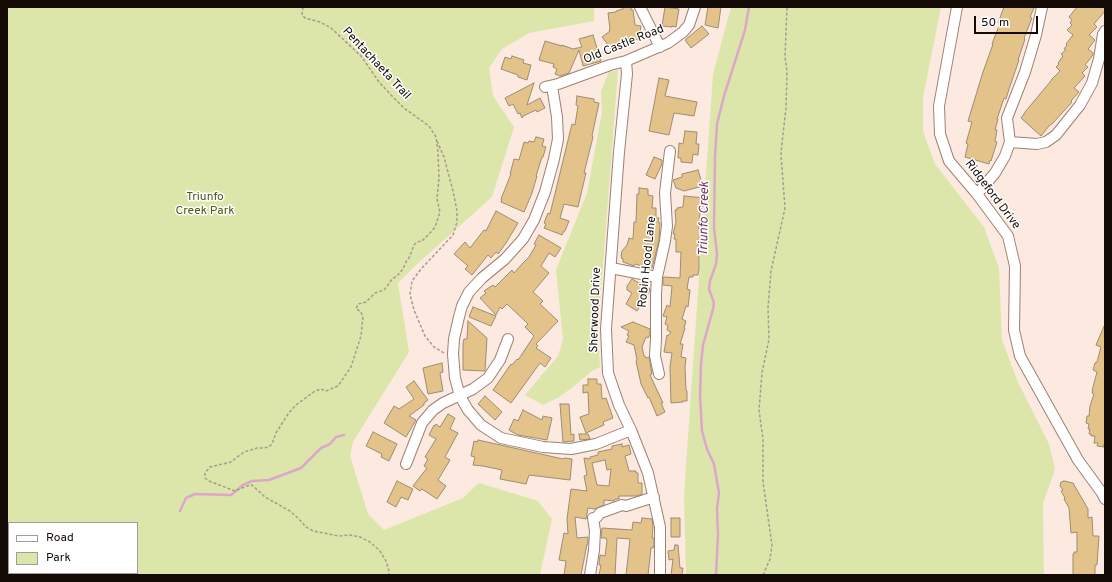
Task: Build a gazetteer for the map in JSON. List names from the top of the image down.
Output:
{
  "streets": {
    "street": [
      "Old Castle Road",
      "Ridgeford Drive",
      "Robin Hood Lane",
      "Sherwood Drive"
    ],
    "path": ["Pentachaeta Trail"]
  },
  "crossings": [
    ["Old Castle Road", "Sherwood Drive"]
  ],
  "water": ["Triunfo Creek"],
  "parks": ["Triunfo Creek Park"],
  "legend": ["Road", "Park"],
  "scale_bar": "50 m"
}
